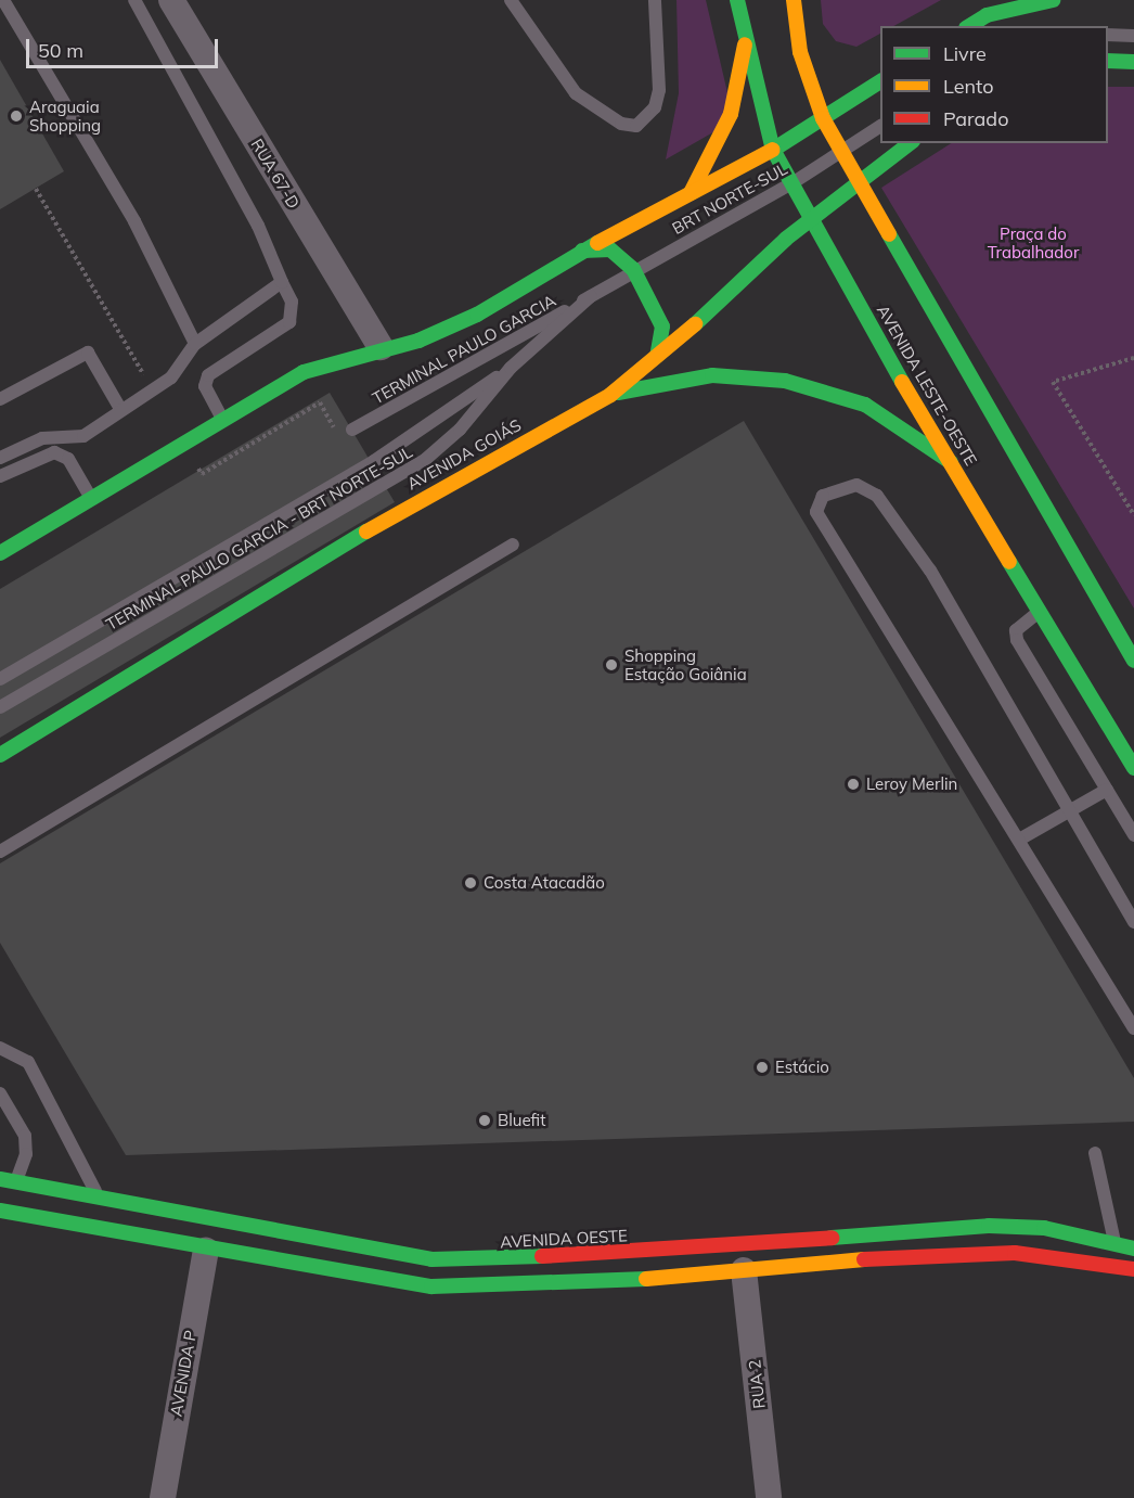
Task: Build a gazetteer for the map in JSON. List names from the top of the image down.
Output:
{
  "streets": {
    "main road": ["AVENIDA LESTE-OESTE", "AVENIDA GOIÁS", "AVENIDA OESTE"],
    "street": ["RUA 67-D", "AVENIDA P", "RUA 2"],
    "lane": ["BRT NORTE-SUL", "TERMINAL PAULO GARCIA", "TERMINAL PAULO GARCIA - BRT NORTE-SUL"]
  },
  "crossings": [
    ["BRT NORTE-SUL", "TERMINAL PAULO GARCIA"],
    ["BRT NORTE-SUL", "AVENIDA LESTE-OESTE"],
    ["BRT NORTE-SUL", "TERMINAL PAULO GARCIA - BRT NORTE-SUL"],
    ["TERMINAL PAULO GARCIA", "TERMINAL PAULO GARCIA - BRT NORTE-SUL"],
    ["AVENIDA LESTE-OESTE", "AVENIDA GOIÁS"]
  ],
  "parks": ["Praça do Trabalhador"],
  "places": [
    "Araguaia Shopping",
    "Shopping Estação Goiânia",
    "Leroy Merlin",
    "Costa Atacadão",
    "Estácio",
    "Bluefit"
  ],
  "legend": ["Livre", "Lento", "Parado"],
  "scale_bar": "50 m"
}
